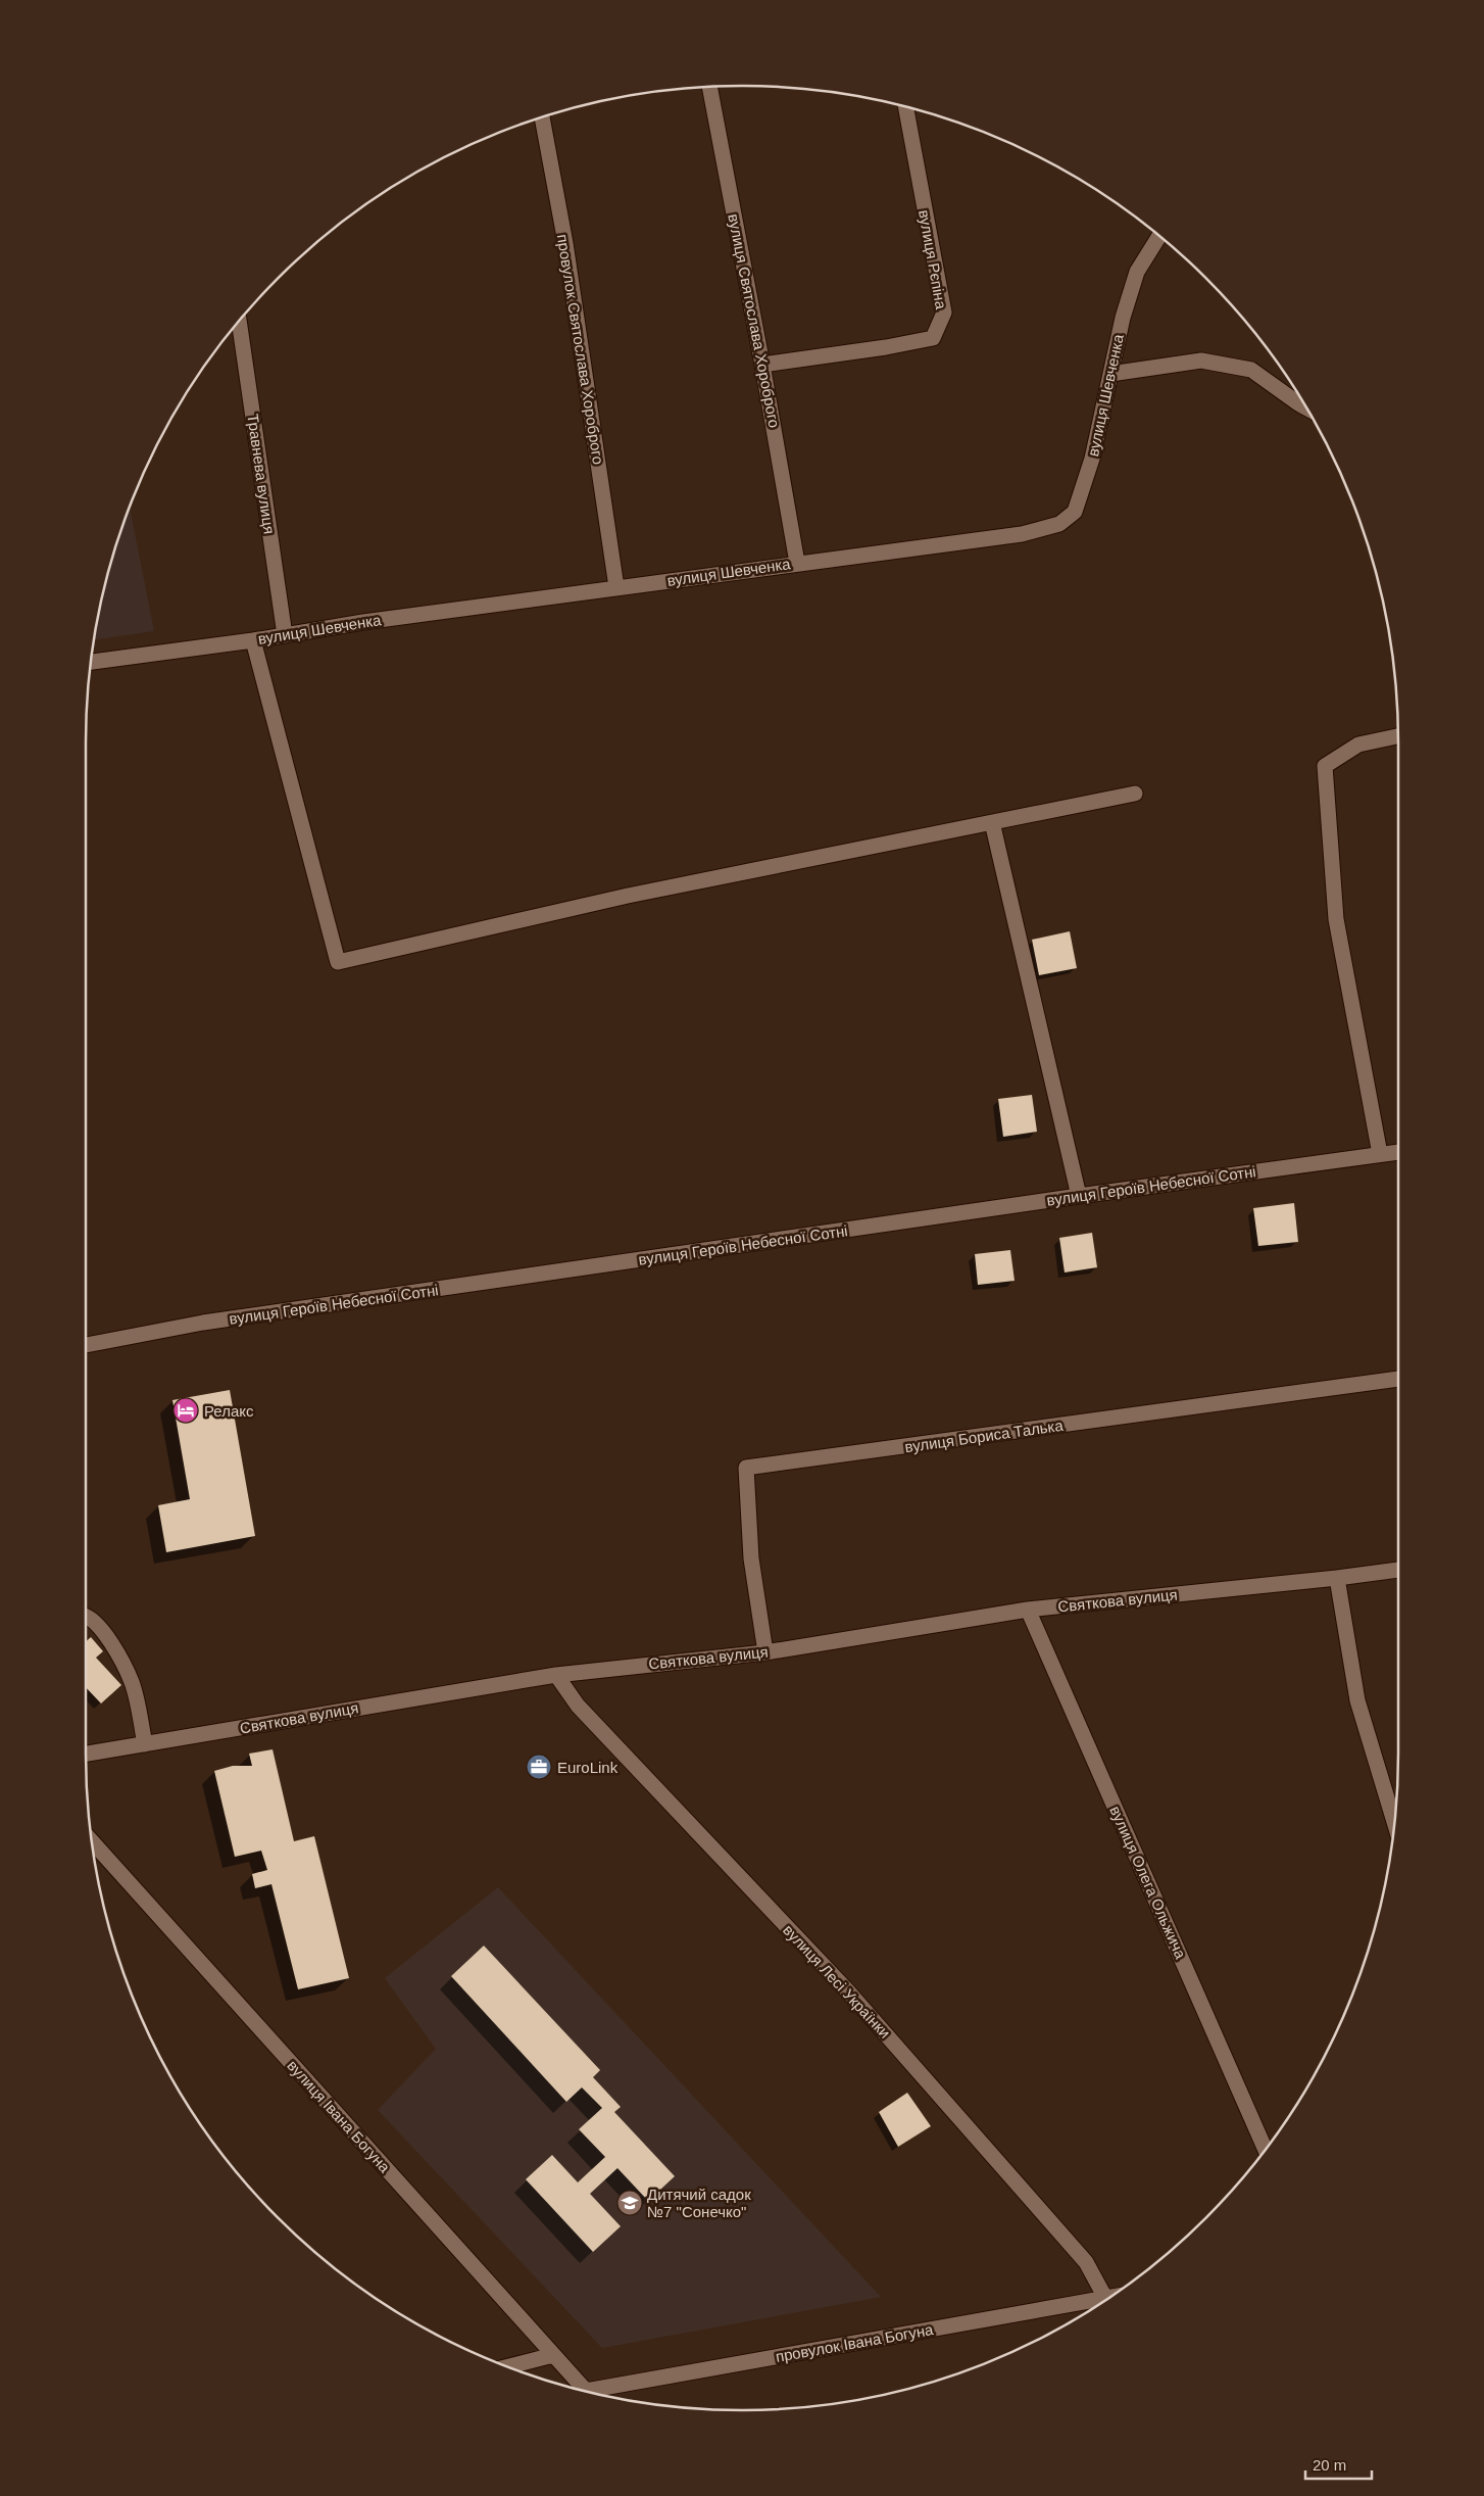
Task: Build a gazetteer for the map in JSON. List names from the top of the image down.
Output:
{
  "streets": {
    "street": [
      "вулиця Рєпіна",
      "вулиця Святослава Хороброго",
      "провулок Святослава Хороброго",
      "вулиця Шевченка",
      "Травнева вулиця",
      "вулиця Героїв Небесної Сотні",
      "вулиця Бориса Талька",
      "Святкова вулиця",
      "вулиця Олега Ольжича",
      "вулиця Лесі Українки",
      "вулиця Івана Богуна",
      "провулок Івана Богуна"
    ]
  },
  "crossings": [
    ["вулиця Рєпіна", "вулиця Святослава Хороброго"],
    ["вулиця Святослава Хороброго", "вулиця Шевченка"],
    ["провулок Святослава Хороброго", "вулиця Шевченка"],
    ["вулиця Шевченка", "Травнева вулиця"],
    ["вулиця Бориса Талька", "Святкова вулиця"],
    ["Святкова вулиця", "вулиця Олега Ольжича"],
    ["Святкова вулиця", "вулиця Лесі Українки"],
    ["вулиця Лесі Українки", "провулок Івана Богуна"]
  ],
  "places": {
    "hotel": ["Релакс"],
    "office": ["EuroLink"],
    "school or university": ["Дитячий садок №7 \"Сонечко\""]
  },
  "scale_bar": "20 m"
}
